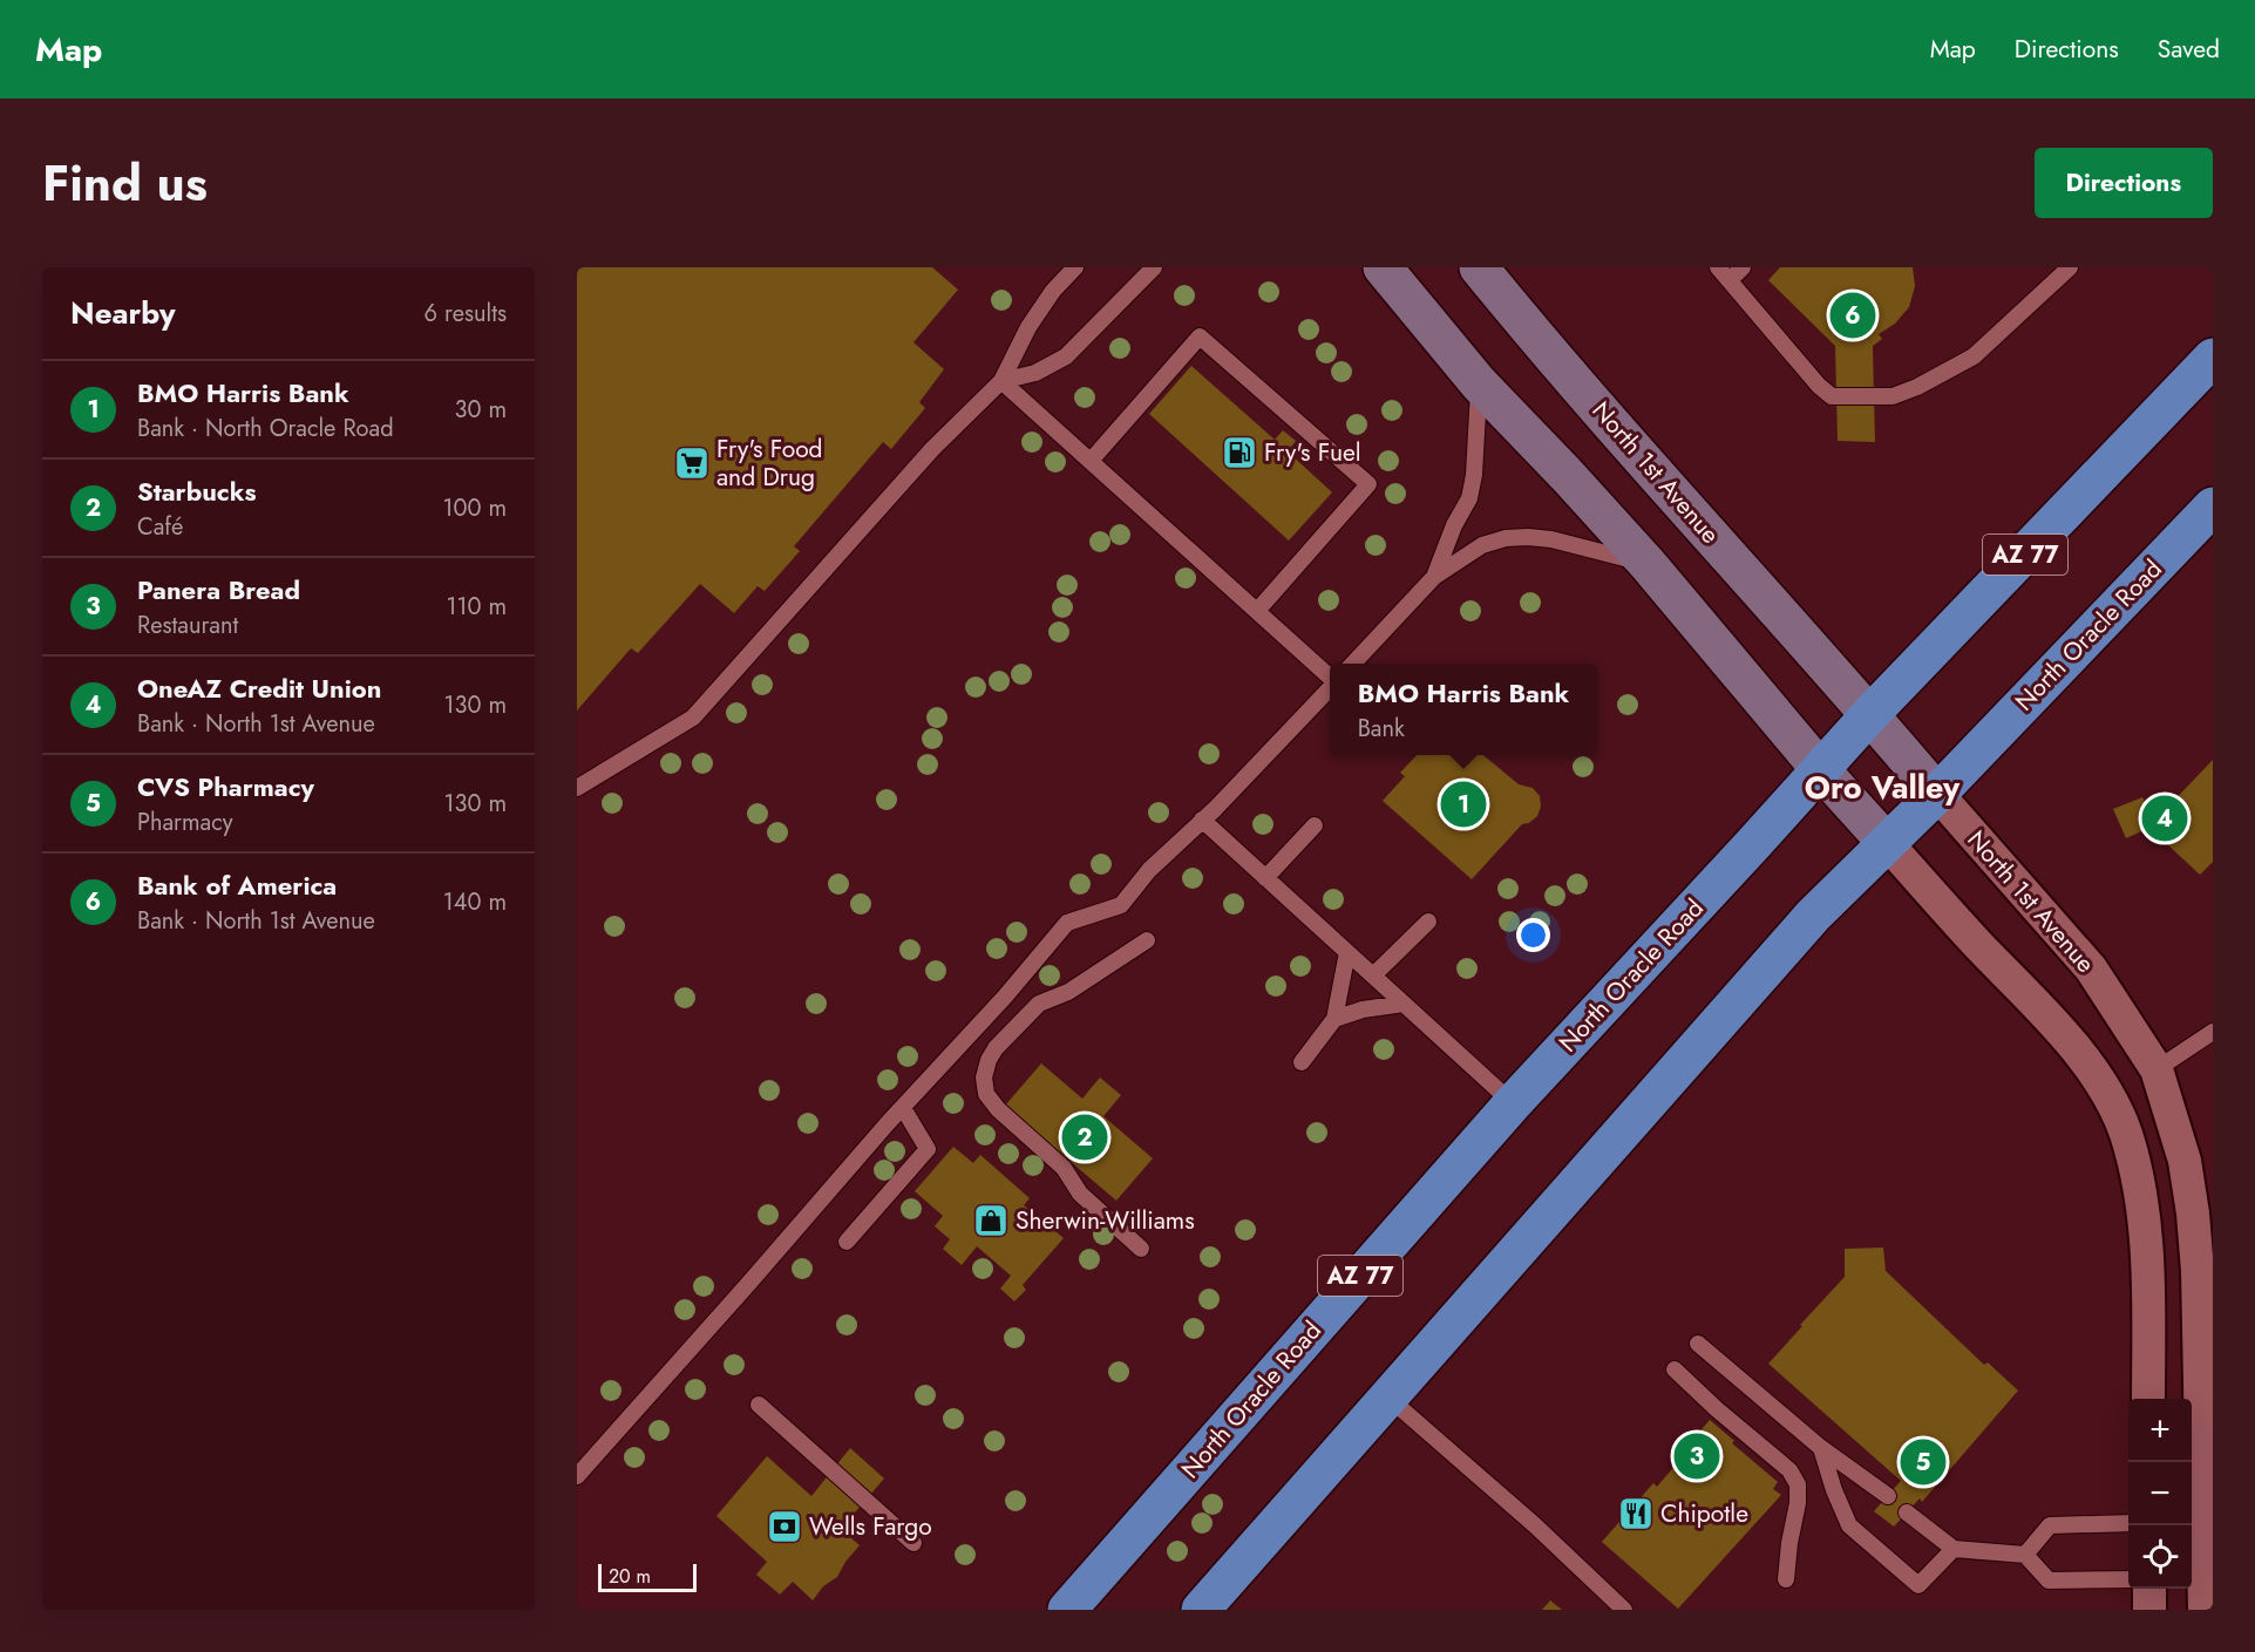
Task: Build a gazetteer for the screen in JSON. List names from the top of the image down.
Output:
{
  "streets": {
    "highway": ["AZ 77", "North Oracle Road"],
    "main road": ["North 1st Avenue"]
  },
  "crossings": [
    ["North 1st Avenue", "North Oracle Road"]
  ],
  "districts": ["Oro Valley"],
  "places": {
    "fuel station": ["Fry's Fuel"],
    "supermarket": ["Fry's Food and Drug"],
    "shop": ["Sherwin-Williams"],
    "restaurant": ["Chipotle"],
    "bank": ["Wells Fargo"]
  },
  "scale_bar": "20 m",
  "page": {
    "header": "Map",
    "nav": ["Map", "Directions", "Saved"],
    "title": "Find us",
    "buttons": "Directions",
    "heading": ["Nearby", "6 results"],
    "pins": [
      "6",
      "1",
      "4",
      "2",
      "3",
      "5"
    ],
    "list": [
      {
        "mark": "1",
        "name": "BMO Harris Bank",
        "note": "Bank · North Oracle Road",
        "value": "30 m"
      },
      {
        "mark": "2",
        "name": "Starbucks",
        "note": "Café",
        "value": "100 m"
      },
      {
        "mark": "3",
        "name": "Panera Bread",
        "note": "Restaurant",
        "value": "110 m"
      },
      {
        "mark": "4",
        "name": "OneAZ Credit Union",
        "note": "Bank · North 1st Avenue",
        "value": "130 m"
      },
      {
        "mark": "5",
        "name": "CVS Pharmacy",
        "note": "Pharmacy",
        "value": "130 m"
      },
      {
        "mark": "6",
        "name": "Bank of America",
        "note": "Bank · North 1st Avenue",
        "value": "140 m"
      }
    ],
    "popup": ["BMO Harris Bank", "Bank"],
    "map_buttons": ["+", "−"],
    "scale": "20 m"
  }
}
